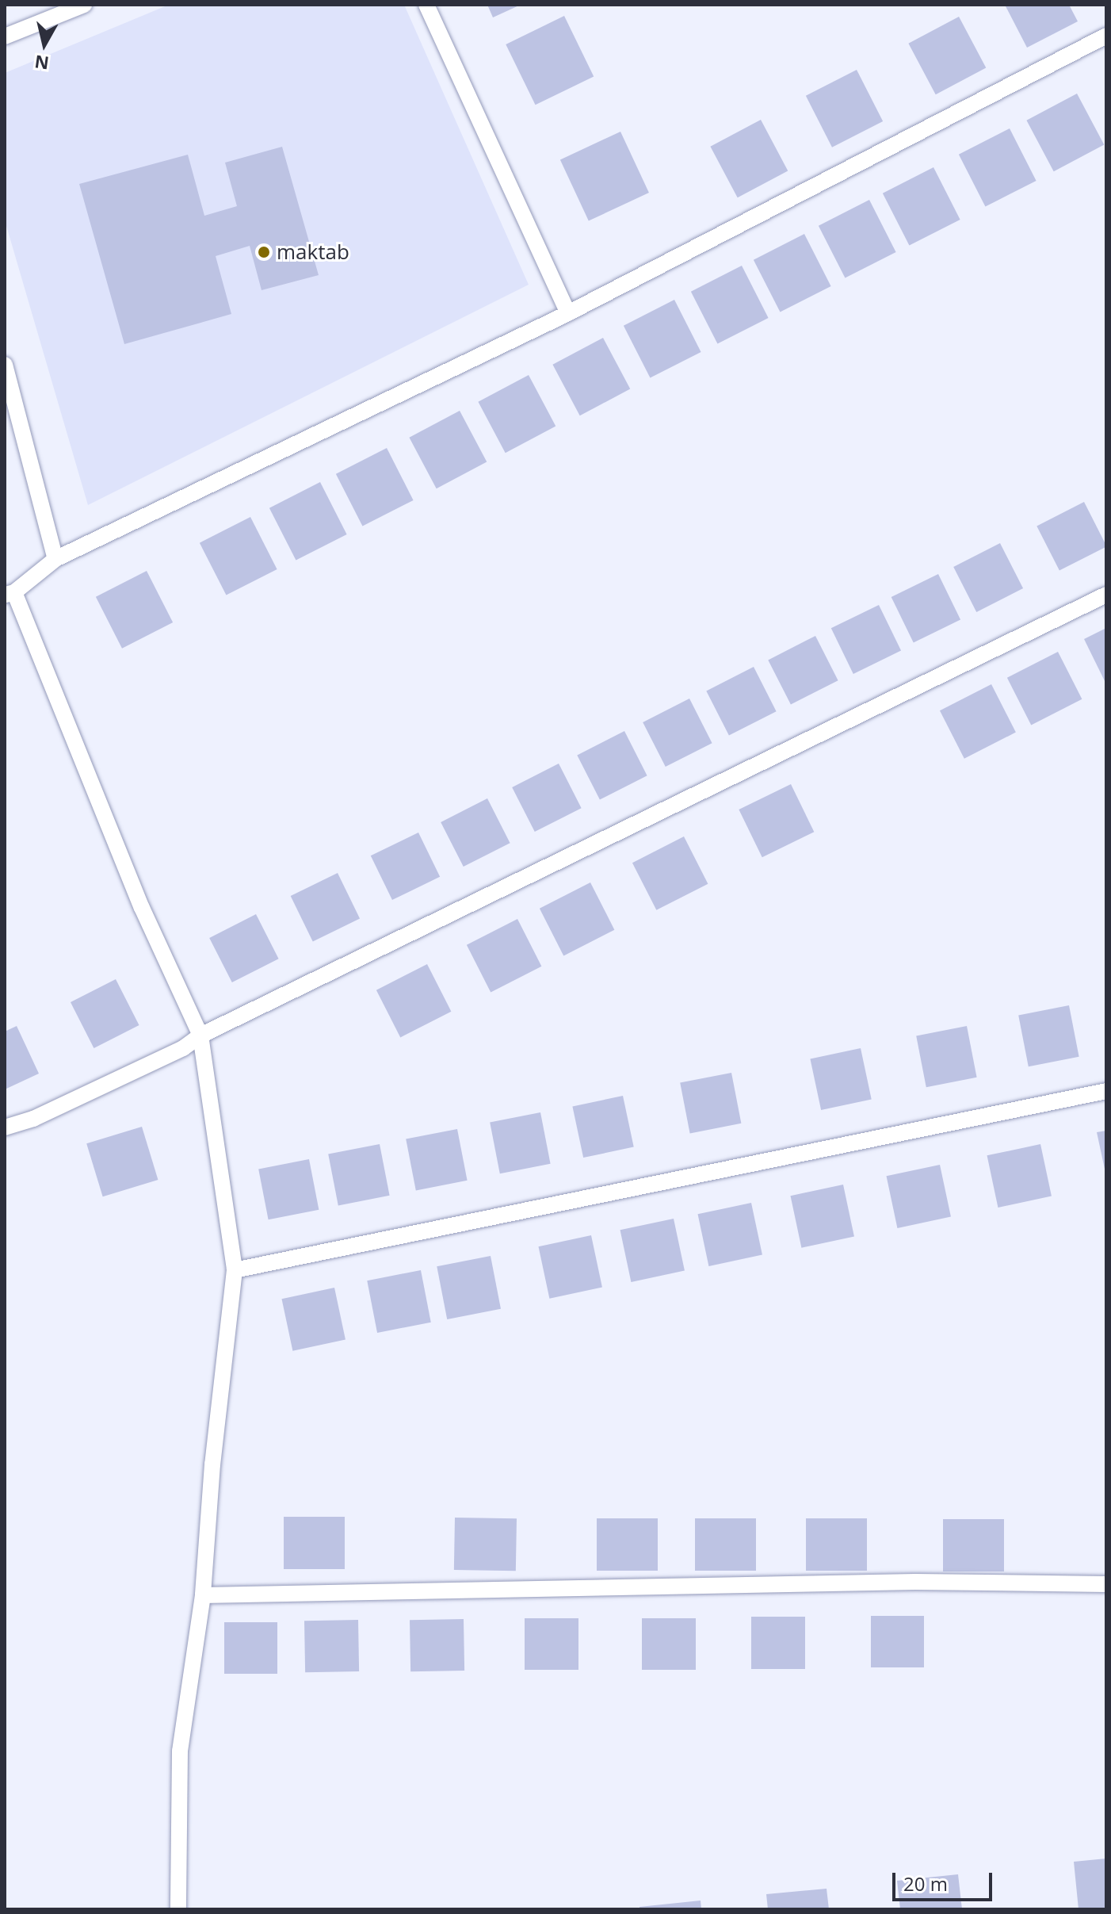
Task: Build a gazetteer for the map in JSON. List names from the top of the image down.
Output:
{
  "places": ["maktab"],
  "scale_bar": "20 m",
  "north": "bottom"
}
